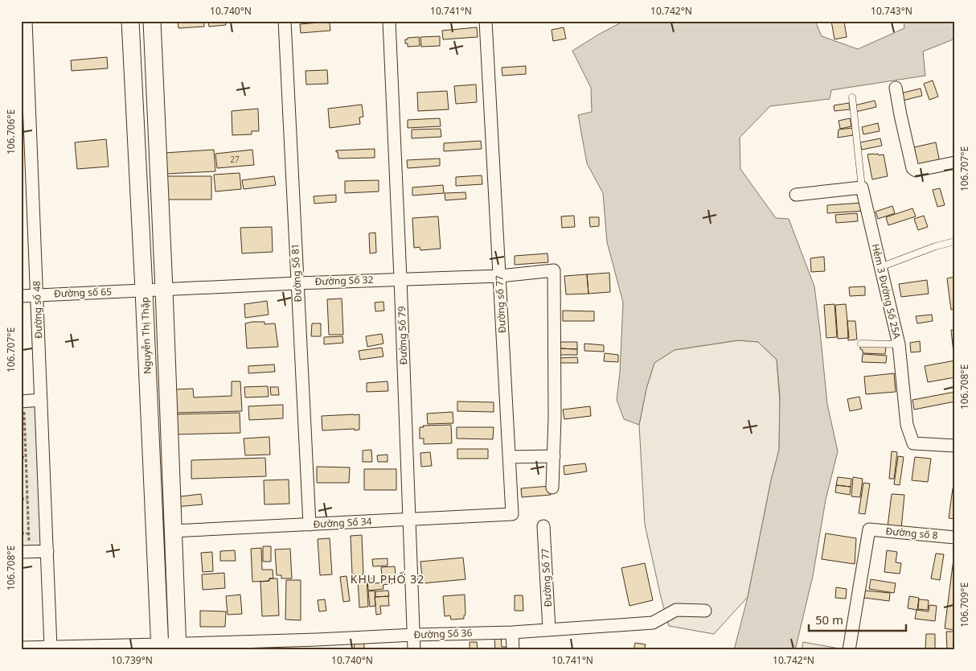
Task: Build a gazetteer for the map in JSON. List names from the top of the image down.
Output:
{
  "streets": {
    "main road": ["Nguyễn Thị Thập"],
    "street": [
      "Đường Số 81",
      "Đường Số 32",
      "Hẻm 3 Đường Số 25A",
      "Đường số 65",
      "Đường số 77",
      "Đường số 48",
      "Đường Số 79",
      "Đường Số 34",
      "Đường số 8",
      "Đường Số 77",
      "Đường Số 36"
    ]
  },
  "crossings": [
    ["Đường Số 81", "Đường Số 32"],
    ["Đường Số 81", "Đường Số 34"],
    ["Đường Số 32", "Đường số 65"],
    ["Đường Số 32", "Đường số 77"],
    ["Đường Số 32", "Nguyễn Thị Thập"],
    ["Đường Số 32", "Đường Số 79"],
    ["Đường số 65", "Đường số 48"],
    ["Đường số 65", "Nguyễn Thị Thập"],
    ["Đường số 77", "Đường Số 34"],
    ["Đường số 48", "Đường Số 36"],
    ["Nguyễn Thị Thập", "Đường Số 34"],
    ["Nguyễn Thị Thập", "Đường Số 36"],
    ["Đường Số 79", "Đường Số 34"],
    ["Đường Số 79", "Đường Số 36"],
    ["Đường Số 77", "Đường Số 36"]
  ],
  "districts": ["KHU PHỐ 32"],
  "house_numbers": ["27"],
  "scale_bar": "50 m",
  "coordinates": [
    "10.740°N",
    "10.741°N",
    "10.742°N",
    "10.743°N",
    "106.706°E",
    "106.707°E",
    "106.708°E",
    "106.709°E",
    "10.739°N"
  ]
}
